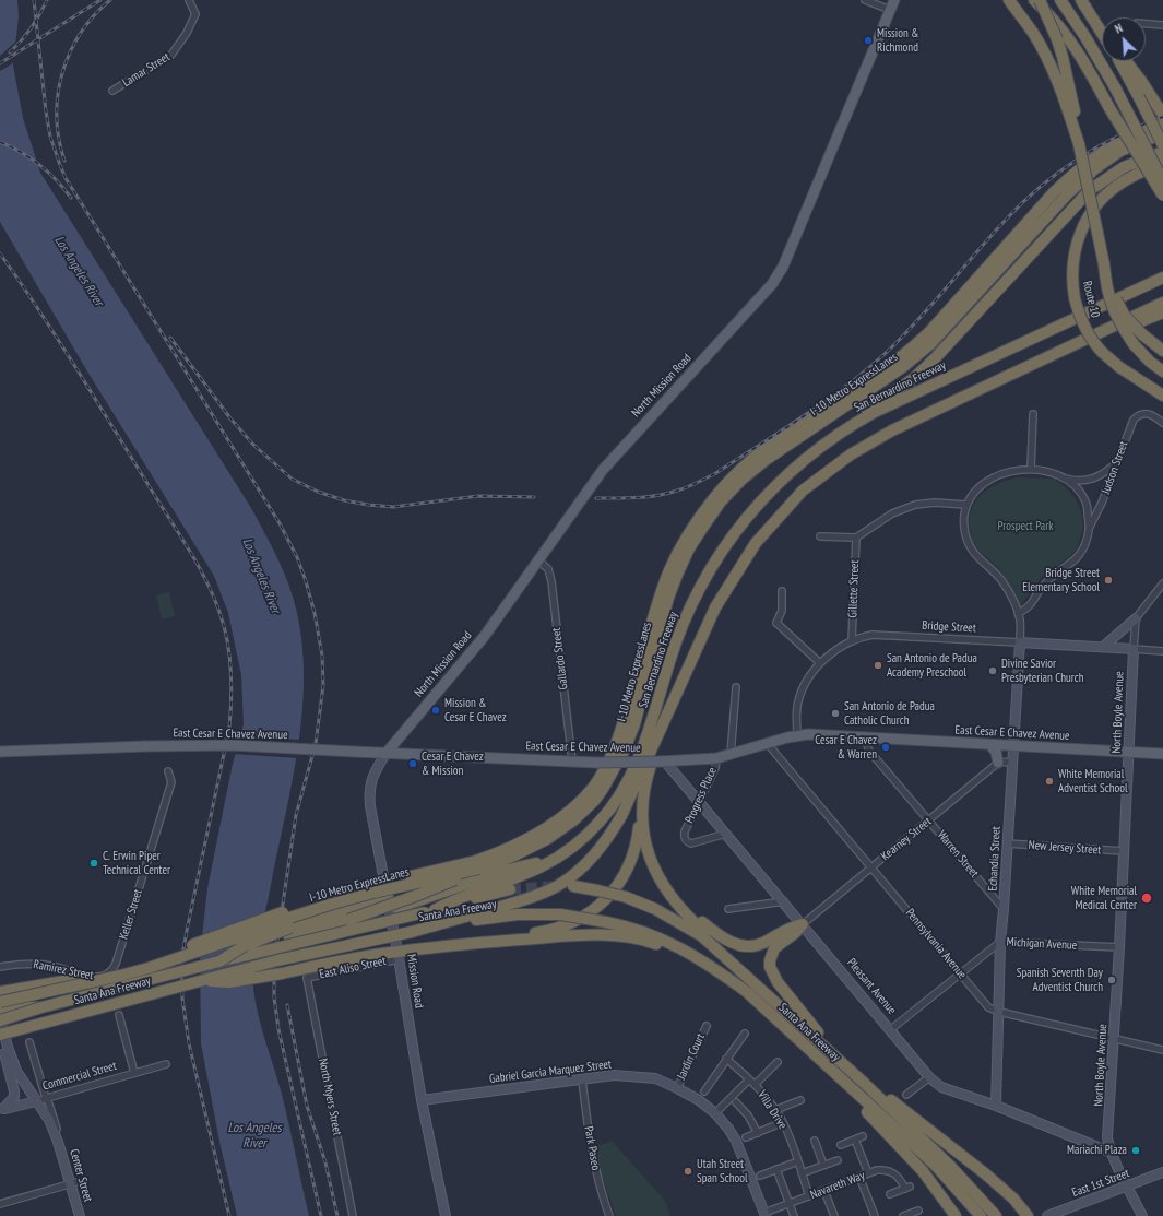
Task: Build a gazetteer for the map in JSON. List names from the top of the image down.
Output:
{
  "streets": {
    "highway": [
      "Route 10",
      "I-10 Metro ExpressLanes",
      "San Bernardino Freeway",
      "Santa Ana Freeway"
    ],
    "main road": [
      "North Mission Road",
      "Bridge Street",
      "North Boyle Avenue",
      "East Cesar E Chavez Avenue",
      "Echandia Street",
      "Mission Road",
      "Pleasant Avenue",
      "Gabriel Garcia Marquez Street",
      "Commercial Street",
      "Center Street",
      "East 1st Street"
    ],
    "street": [
      "Lamar Street",
      "Judson Street",
      "Gillette Street",
      "Gallardo Street",
      "Progress Place",
      "Kearney Street",
      "New Jersey Street",
      "Warren Street",
      "Keller Street",
      "Pennsylvania Avenue",
      "Michigan Avenue",
      "East Aliso Street",
      "Ramirez Street",
      "Jardin Court",
      "North Myers Street",
      "Villa Drive",
      "Park Paseo",
      "Navareth Way"
    ]
  },
  "crossings": [
    ["North Mission Road", "Gallardo Street"],
    ["North Mission Road", "East Cesar E Chavez Avenue"],
    ["North Mission Road", "Mission Road"],
    ["San Bernardino Freeway", "Santa Ana Freeway"],
    ["Judson Street", "Echandia Street"],
    ["Gillette Street", "Bridge Street"],
    ["Bridge Street", "North Boyle Avenue"],
    ["Bridge Street", "East Cesar E Chavez Avenue"],
    ["Bridge Street", "Echandia Street"],
    ["Gallardo Street", "East Cesar E Chavez Avenue"],
    ["North Boyle Avenue", "East Cesar E Chavez Avenue"],
    ["North Boyle Avenue", "New Jersey Street"],
    ["North Boyle Avenue", "Pennsylvania Avenue"],
    ["North Boyle Avenue", "Michigan Avenue"],
    ["North Boyle Avenue", "Pleasant Avenue"],
    ["North Boyle Avenue", "East 1st Street"],
    ["East Cesar E Chavez Avenue", "Progress Place"],
    ["East Cesar E Chavez Avenue", "Warren Street"],
    ["East Cesar E Chavez Avenue", "Echandia Street"],
    ["East Cesar E Chavez Avenue", "Pennsylvania Avenue"],
    ["East Cesar E Chavez Avenue", "Mission Road"],
    ["East Cesar E Chavez Avenue", "Pleasant Avenue"],
    ["Progress Place", "Pleasant Avenue"],
    ["Kearney Street", "Warren Street"],
    ["Kearney Street", "Pennsylvania Avenue"],
    ["Kearney Street", "Pleasant Avenue"],
    ["New Jersey Street", "Echandia Street"],
    ["Warren Street", "Echandia Street"],
    ["Echandia Street", "Pennsylvania Avenue"],
    ["Echandia Street", "Michigan Avenue"],
    ["Echandia Street", "Pleasant Avenue"],
    ["Santa Ana Freeway", "Center Street"],
    ["Keller Street", "Ramirez Street"],
    ["Pennsylvania Avenue", "Michigan Avenue"],
    ["Michigan Avenue", "Pleasant Avenue"],
    ["East Aliso Street", "Mission Road"],
    ["East Aliso Street", "North Myers Street"],
    ["Mission Road", "Gabriel Garcia Marquez Street"],
    ["Jardin Court", "Gabriel Garcia Marquez Street"],
    ["Gabriel Garcia Marquez Street", "Park Paseo"],
    ["Gabriel Garcia Marquez Street", "Navareth Way"],
    ["Commercial Street", "Center Street"],
    ["Villa Drive", "Navareth Way"]
  ],
  "water": ["Los Angeles River"],
  "parks": ["Prospect Park"],
  "places": [
    "Mission & Richmond",
    "Bridge Street Elementary School",
    "San Antonio de Padua Academy Preschool",
    "Divine Savior Presbyterian Church",
    "Mission & Cesar E Chavez",
    "San Antonio de Padua Catholic Church",
    "Cesar E Chavez & Warren",
    "Cesar E Chavez & Mission",
    "White Memorial Adventist School",
    "C. Erwin Piper Technical Center",
    "White Memorial Medical Center",
    "Spanish Seventh Day Adventist Church",
    "Mariachi Plaza",
    "Utah Street Span School"
  ],
  "north": "top left"
}
